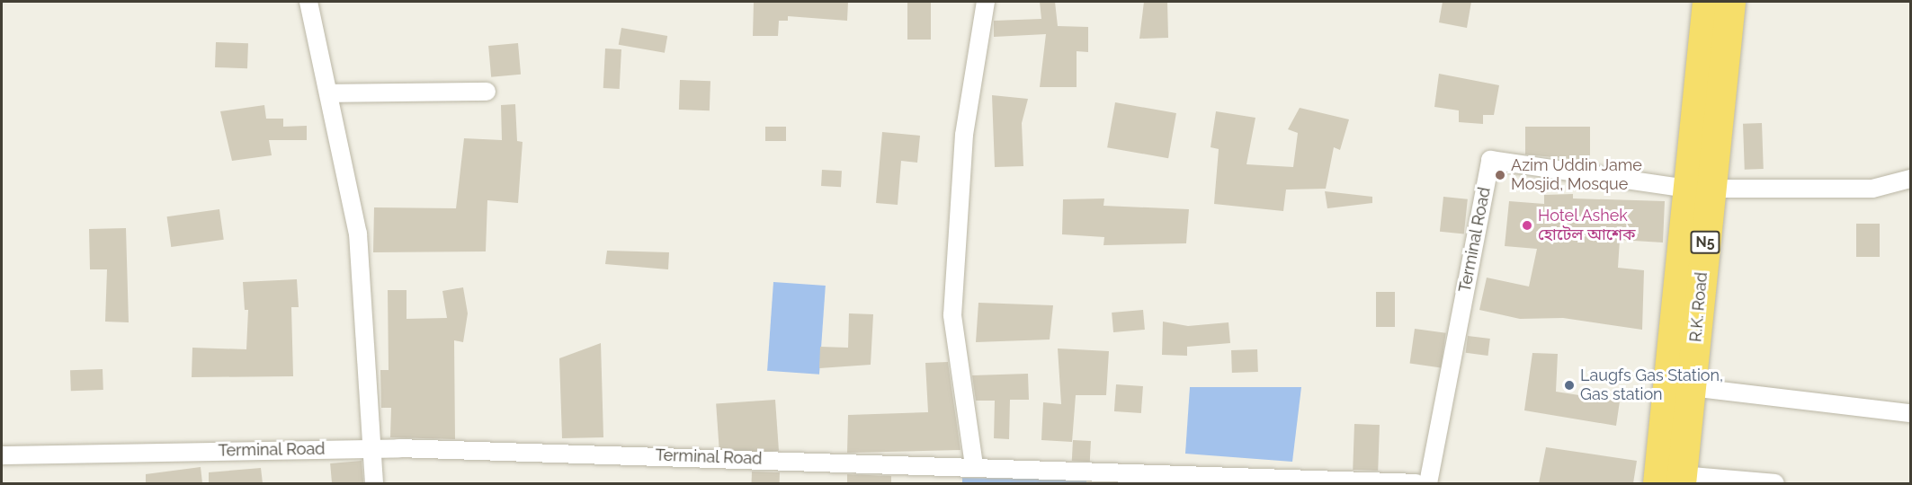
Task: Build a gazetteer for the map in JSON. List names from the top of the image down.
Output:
{
  "streets": {
    "highway": ["N5", "R.K. Road"],
    "street": ["Terminal Road"]
  },
  "crossings": [
    ["Terminal Road", "R.K. Road"]
  ],
  "places": ["Azim Uddin Jame Mosjid, Mosque", "Hotel Ashek হোটেল আশেক", "Laugfs Gas Station, Gas station"]
}
